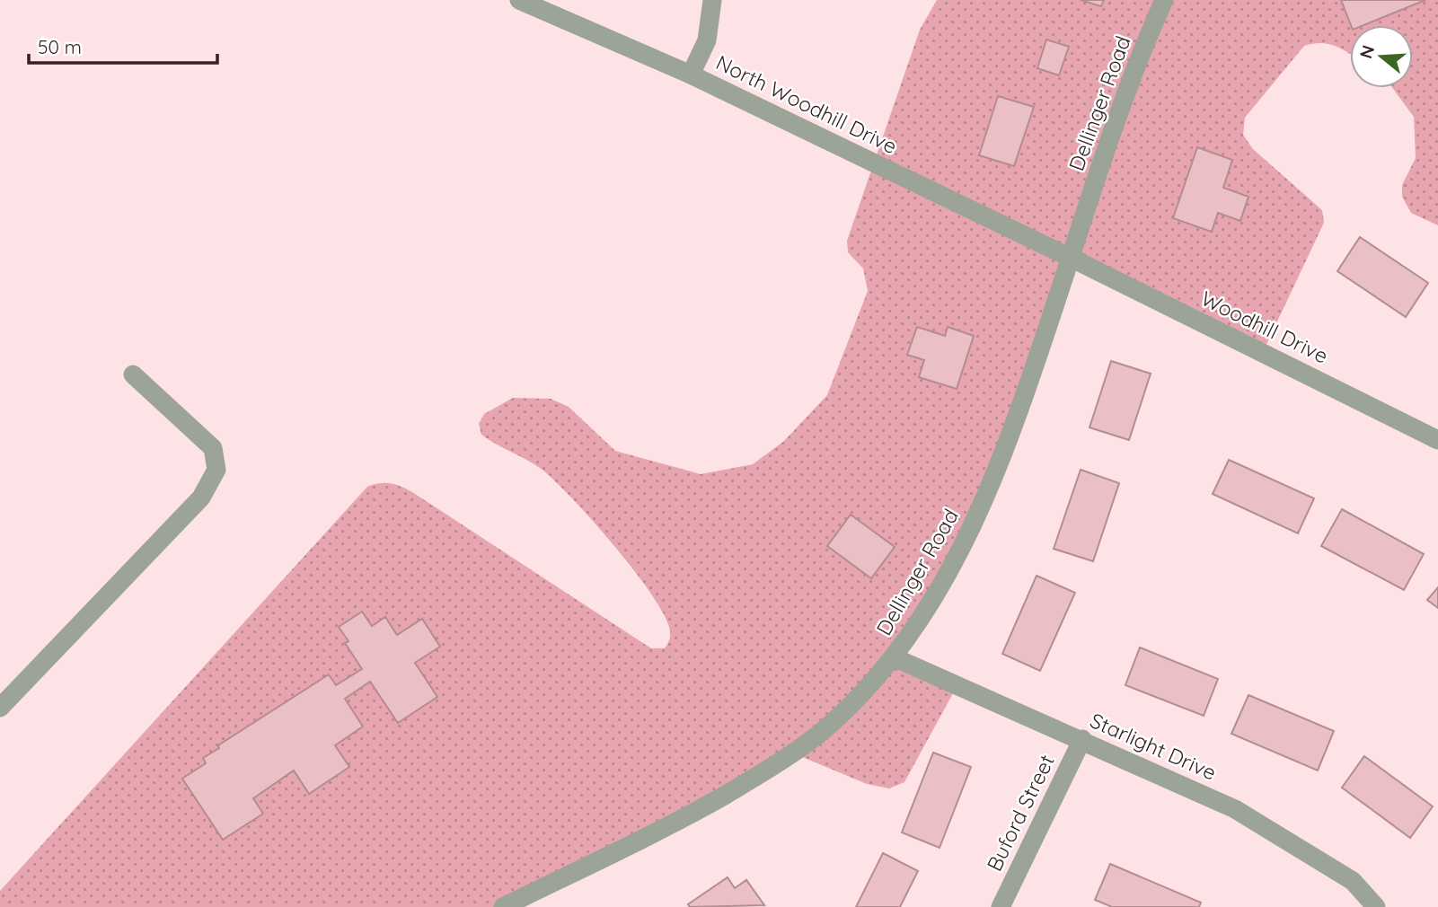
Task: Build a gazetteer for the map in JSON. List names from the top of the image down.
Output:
{
  "streets": {
    "street": [
      "Dellinger Road",
      "North Woodhill Drive",
      "Woodhill Drive",
      "Starlight Drive",
      "Buford Street"
    ]
  },
  "crossings": [
    ["Dellinger Road", "North Woodhill Drive"],
    ["Dellinger Road", "Woodhill Drive"],
    ["Dellinger Road", "Starlight Drive"],
    ["North Woodhill Drive", "Woodhill Drive"],
    ["Starlight Drive", "Buford Street"]
  ],
  "scale_bar": "50 m",
  "north": "left"
}
